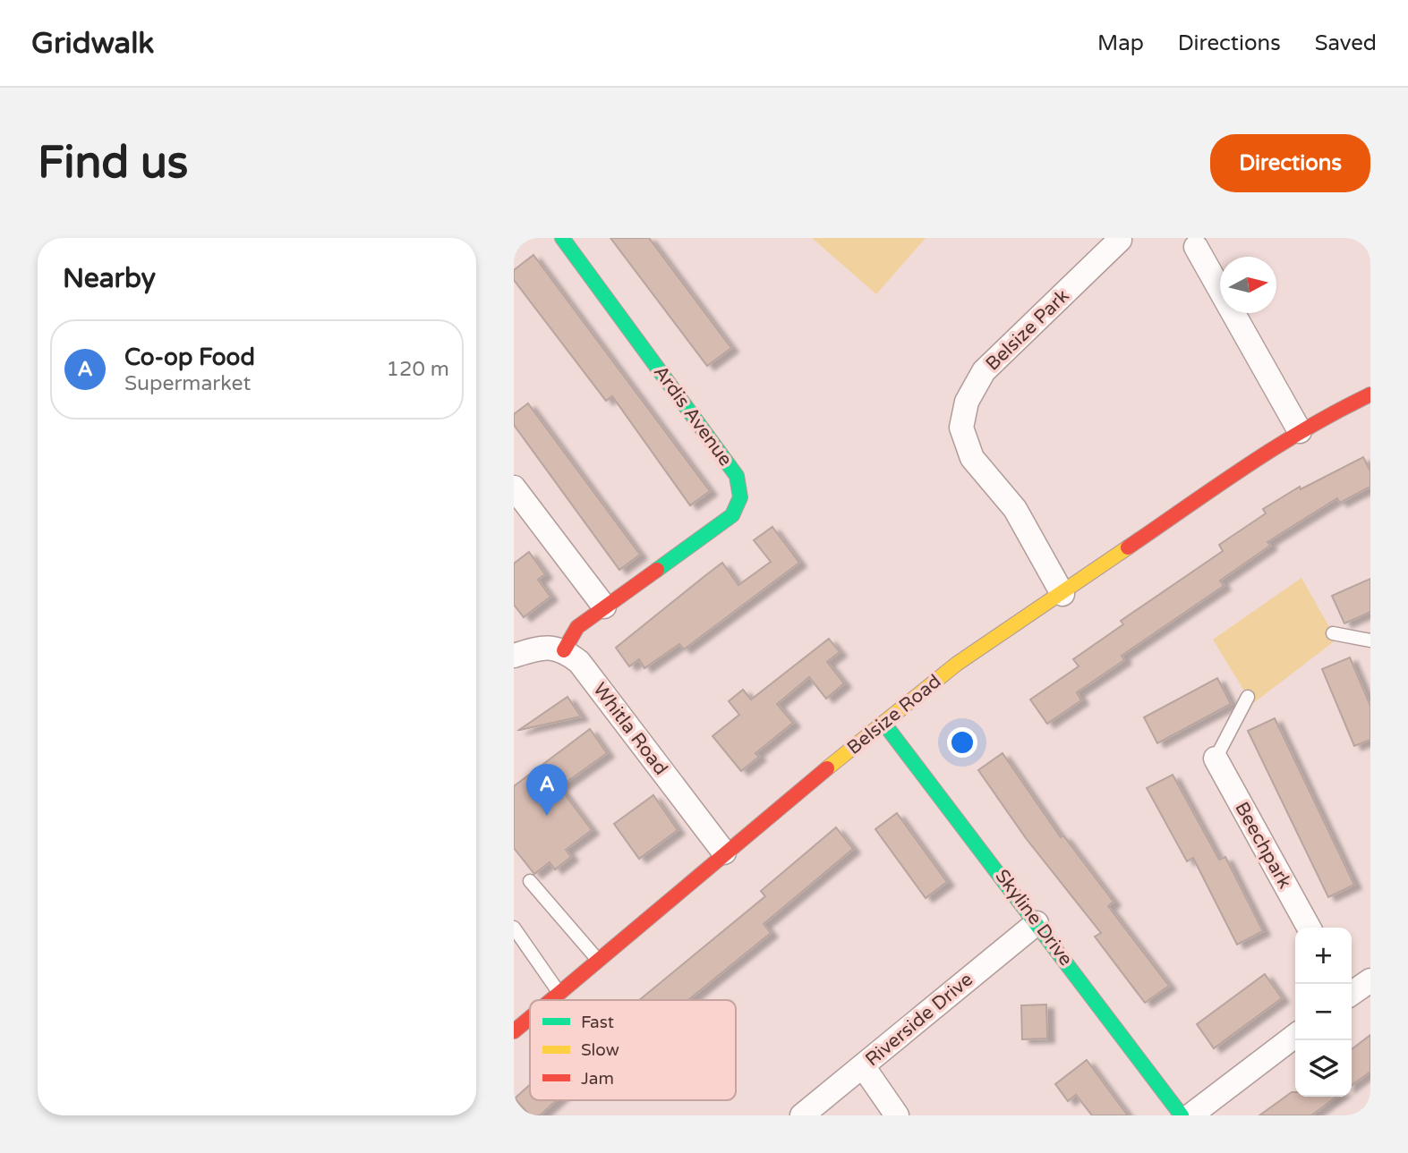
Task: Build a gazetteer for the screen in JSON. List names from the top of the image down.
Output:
{
  "streets": {
    "street": [
      "Belsize Park",
      "Ardis Avenue",
      "Belsize Road",
      "Whitla Road",
      "Beechpark",
      "Skyline Drive",
      "Riverside Drive"
    ]
  },
  "crossings": [
    ["Belsize Park", "Belsize Road"],
    ["Ardis Avenue", "Whitla Road"],
    ["Belsize Road", "Whitla Road"],
    ["Belsize Road", "Skyline Drive"],
    ["Skyline Drive", "Riverside Drive"]
  ],
  "legend": ["Fast", "Slow", "Jam"],
  "north": "right",
  "page": {
    "header": "Gridwalk",
    "nav": ["Map", "Directions", "Saved"],
    "buttons": "Directions",
    "title": "Find us",
    "heading": "Nearby",
    "list": [
      {
        "mark": "A",
        "name": "Co-op Food",
        "note": "Supermarket",
        "value": "120 m"
      }
    ],
    "pins": "A",
    "map_buttons": ["+", "−"]
  }
}
